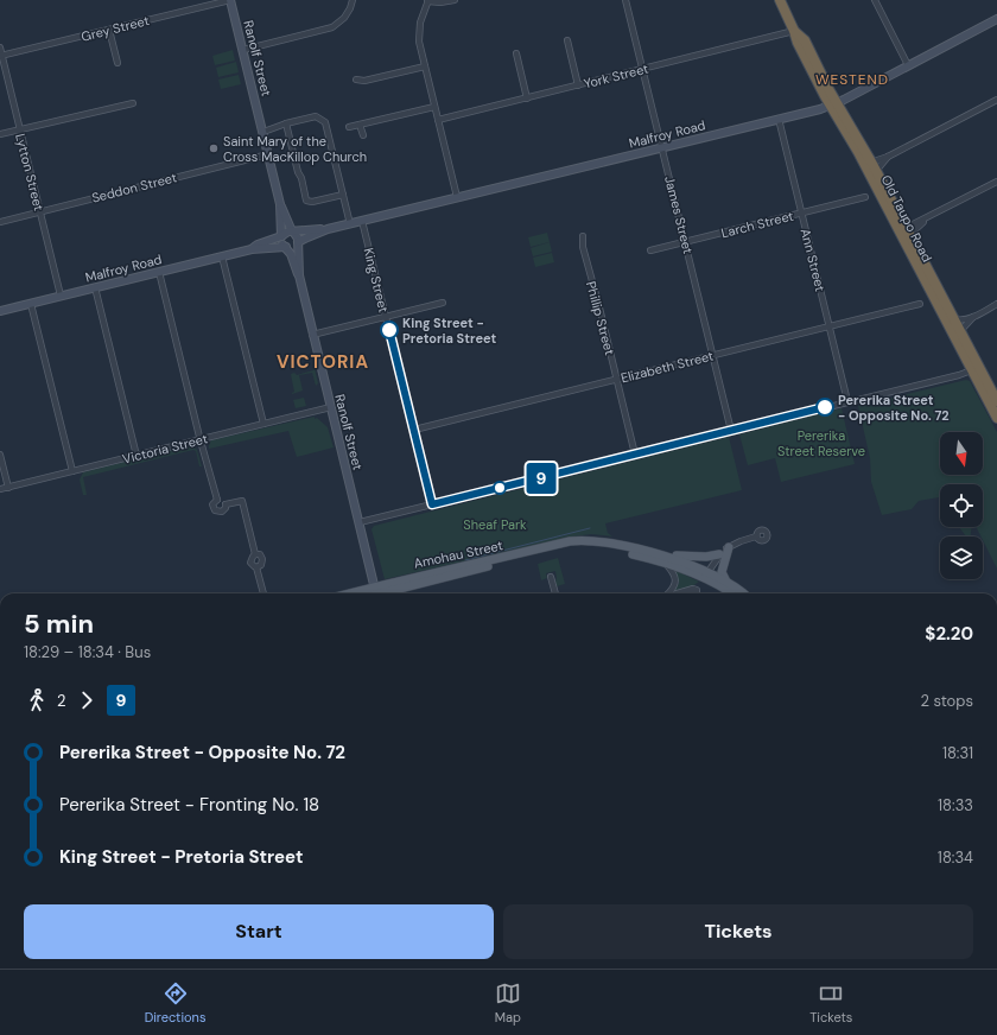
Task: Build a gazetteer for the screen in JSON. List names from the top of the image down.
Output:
{
  "streets": {
    "highway": ["Old Taupo Road"],
    "main road": ["Ranolf Street", "Malfroy Road", "Amohau Street"],
    "street": [
      "Grey Street",
      "York Street",
      "Lytton Street",
      "Seddon Street",
      "James Street",
      "Larch Street",
      "Ann Street",
      "King Street",
      "Phillip Street",
      "Elizabeth Street",
      "Victoria Street"
    ]
  },
  "crossings": [
    ["Grey Street", "Ranolf Street"],
    ["Grey Street", "Lytton Street"],
    ["Ranolf Street", "Malfroy Road"],
    ["Ranolf Street", "Seddon Street"],
    ["Ranolf Street", "Victoria Street"],
    ["York Street", "James Street"],
    ["York Street", "Old Taupo Road"],
    ["Malfroy Road", "Lytton Street"],
    ["Malfroy Road", "James Street"],
    ["Malfroy Road", "Old Taupo Road"],
    ["Malfroy Road", "Ann Street"],
    ["Malfroy Road", "King Street"],
    ["Lytton Street", "Seddon Street"],
    ["James Street", "Larch Street"],
    ["James Street", "Elizabeth Street"],
    ["Larch Street", "Ann Street"],
    ["Ann Street", "Elizabeth Street"],
    ["King Street", "Elizabeth Street"],
    ["Phillip Street", "Elizabeth Street"]
  ],
  "districts": ["WESTEND", "VICTORIA"],
  "parks": ["Pererika Street Reserve", "Sheaf Park"],
  "places": ["Saint Mary of the Cross MacKillop Church", "King Street - Pretoria Street", "Pererika Street - Opposite No. 72"],
  "lines": ["bus line 9"],
  "north": "bottom",
  "page": {
    "on_map": "9",
    "heading": ["5 min", "18:29 – 18:34 · Bus", "$2.20"],
    "legs": ["2", "9", "2 stops"],
    "list": [
      {
        "name": "Pererika Street - Opposite No. 72",
        "value": "18:31"
      },
      {
        "name": "Pererika Street - Fronting No. 18",
        "value": "18:33"
      },
      {
        "name": "King Street - Pretoria Street",
        "value": "18:34"
      }
    ],
    "buttons": ["Start", "Tickets"],
    "tabs": ["Directions", "Map", "Tickets"]
  }
}
